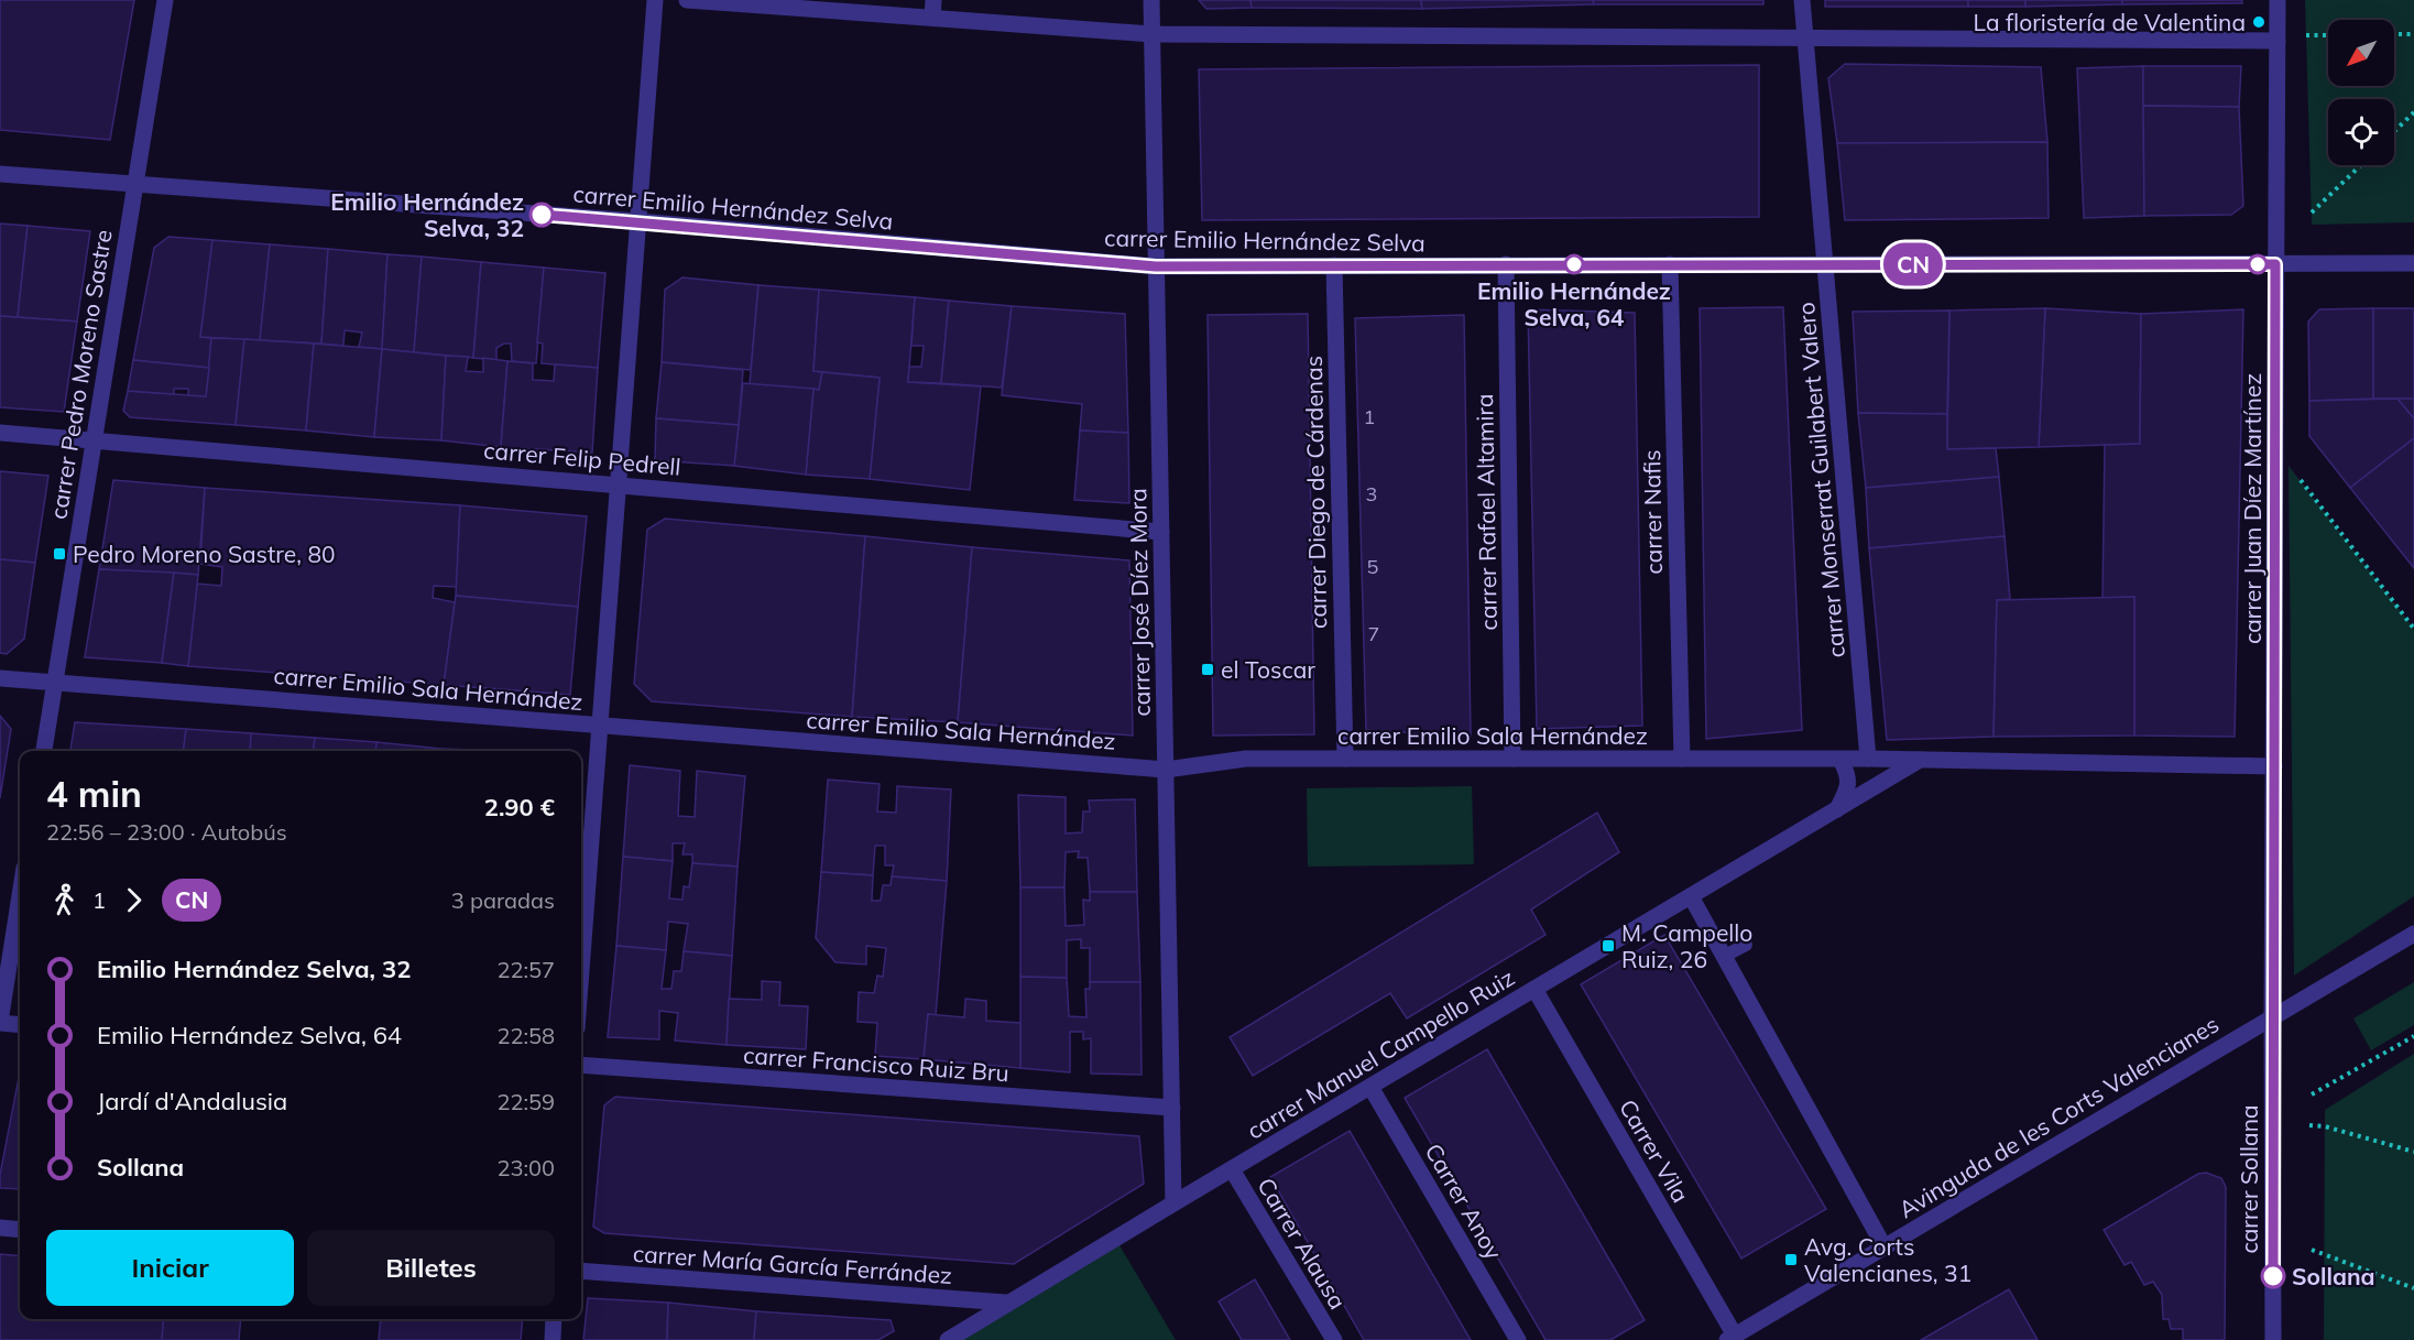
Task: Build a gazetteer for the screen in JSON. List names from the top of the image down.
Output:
{
  "streets": {
    "street": [
      "carrer Emilio Hernández Selva",
      "carrer Pedro Moreno Sastre",
      "carrer Felip Pedrell",
      "carrer Monserrat Guilabert Valero",
      "carrer Diego de Cárdenas",
      "carrer Juan Díez Martínez",
      "carrer Rafael Altamira",
      "carrer Nafis",
      "carrer José Díez Mora",
      "carrer Emilio Sala Hernández",
      "carrer Manuel Campello Ruiz",
      "carrer Francisco Ruiz Bru",
      "Avinguda de les Corts Valencianes",
      "Carrer Vila",
      "carrer Sollana",
      "Carrer Anoy",
      "Carrer Alausa",
      "carrer María García Ferrández"
    ]
  },
  "crossings": [
    ["carrer Emilio Hernández Selva", "carrer Pedro Moreno Sastre"],
    ["carrer Emilio Hernández Selva", "carrer Monserrat Guilabert Valero"],
    ["carrer Emilio Hernández Selva", "carrer Diego de Cárdenas"],
    ["carrer Emilio Hernández Selva", "carrer Juan Díez Martínez"],
    ["carrer Emilio Hernández Selva", "carrer Rafael Altamira"],
    ["carrer Emilio Hernández Selva", "carrer Nafis"],
    ["carrer Emilio Hernández Selva", "carrer José Díez Mora"],
    ["carrer Pedro Moreno Sastre", "carrer Felip Pedrell"],
    ["carrer Pedro Moreno Sastre", "carrer Emilio Sala Hernández"],
    ["carrer Felip Pedrell", "carrer José Díez Mora"],
    ["carrer Monserrat Guilabert Valero", "carrer Emilio Sala Hernández"],
    ["carrer Diego de Cárdenas", "carrer Emilio Sala Hernández"],
    ["carrer Juan Díez Martínez", "carrer Emilio Sala Hernández"],
    ["carrer Juan Díez Martínez", "Avinguda de les Corts Valencianes"],
    ["carrer Juan Díez Martínez", "carrer Sollana"],
    ["carrer Rafael Altamira", "carrer Emilio Sala Hernández"],
    ["carrer Nafis", "carrer Emilio Sala Hernández"],
    ["carrer José Díez Mora", "carrer Emilio Sala Hernández"],
    ["carrer José Díez Mora", "carrer Manuel Campello Ruiz"],
    ["carrer José Díez Mora", "carrer Francisco Ruiz Bru"],
    ["carrer Emilio Sala Hernández", "carrer Manuel Campello Ruiz"],
    ["carrer Manuel Campello Ruiz", "Carrer Vila"],
    ["carrer Manuel Campello Ruiz", "Carrer Anoy"],
    ["carrer Manuel Campello Ruiz", "Carrer Alausa"],
    ["carrer Manuel Campello Ruiz", "carrer María García Ferrández"],
    ["Avinguda de les Corts Valencianes", "Carrer Vila"],
    ["Avinguda de les Corts Valencianes", "carrer Sollana"]
  ],
  "places": {
    "other": [
      "La floristería de Valentina",
      "Emilio Hernández Selva, 32",
      "Emilio Hernández Selva, 64",
      "Sollana"
    ],
    "transit": [
      "Pedro Moreno Sastre, 80",
      "el Toscar",
      "M. Campello Ruiz, 26",
      "Avg. Corts Valencianes, 31"
    ]
  },
  "lines": ["bus line CN"],
  "house_numbers": [
    "1",
    "3",
    "5",
    "7"
  ],
  "north": "bottom left",
  "page": {
    "on_map": "CN",
    "heading": ["4 min", "22:56 – 23:00 · Autobús", "2.90 €"],
    "legs": ["1", "CN", "3 paradas"],
    "list": [
      {
        "name": "Emilio Hernández Selva, 32",
        "value": "22:57"
      },
      {
        "name": "Emilio Hernández Selva, 64",
        "value": "22:58"
      },
      {
        "name": "Jardí d'Andalusia",
        "value": "22:59"
      },
      {
        "name": "Sollana",
        "value": "23:00"
      }
    ],
    "buttons": ["Iniciar", "Billetes"]
  }
}
